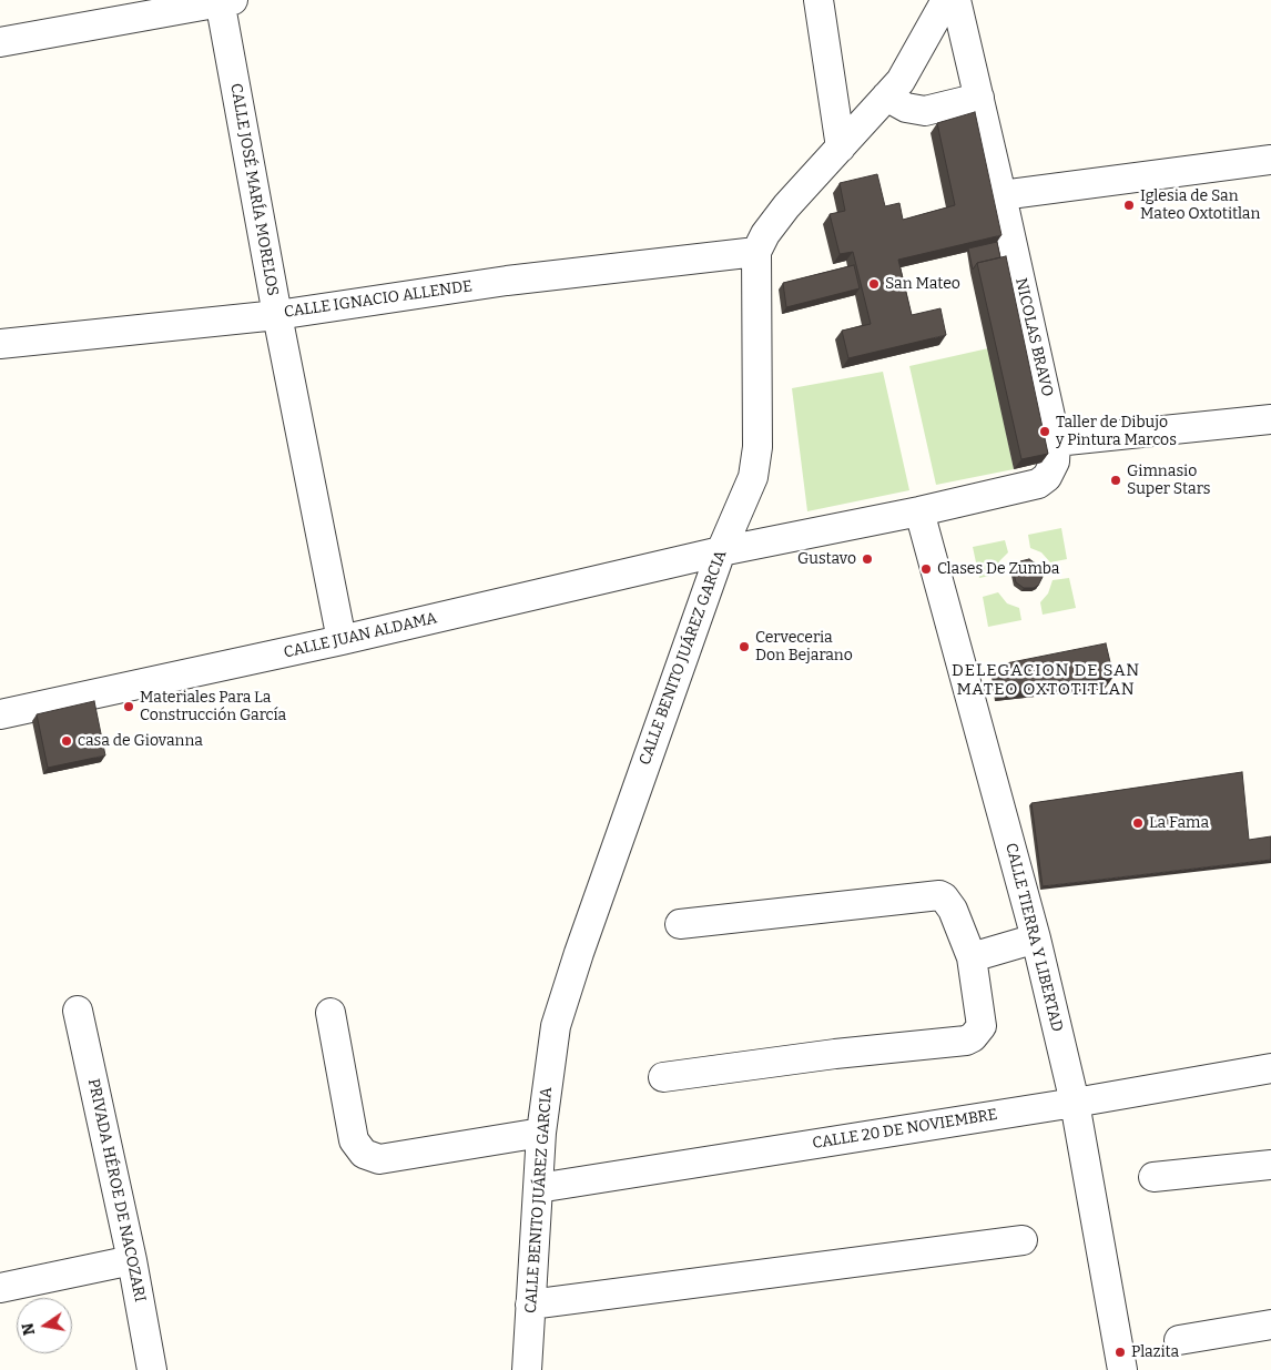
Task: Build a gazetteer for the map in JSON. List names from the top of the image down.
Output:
{
  "streets": {
    "street": [
      "CALLE JOSÉ MARÍA MORELOS",
      "CALLE IGNACIO ALLENDE",
      "NICOLAS BRAVO",
      "CALLE JUAN ALDAMA",
      "CALLE BENITO JUÁREZ GARCIA",
      "CALLE TIERRA Y LIBERTAD",
      "CALLE 20 DE NOVIEMBRE",
      "PRIVADA HÉROE DE NACOZARI"
    ]
  },
  "crossings": [
    ["CALLE JOSÉ MARÍA MORELOS", "CALLE IGNACIO ALLENDE"],
    ["CALLE JOSÉ MARÍA MORELOS", "CALLE JUAN ALDAMA"],
    ["CALLE IGNACIO ALLENDE", "CALLE BENITO JUÁREZ GARCIA"],
    ["NICOLAS BRAVO", "CALLE JUAN ALDAMA"],
    ["NICOLAS BRAVO", "CALLE BENITO JUÁREZ GARCIA"],
    ["NICOLAS BRAVO", "CALLE TIERRA Y LIBERTAD"],
    ["CALLE JUAN ALDAMA", "CALLE BENITO JUÁREZ GARCIA"],
    ["CALLE BENITO JUÁREZ GARCIA", "CALLE 20 DE NOVIEMBRE"],
    ["CALLE TIERRA Y LIBERTAD", "CALLE 20 DE NOVIEMBRE"]
  ],
  "districts": ["DELEGACION DE SAN MATEO OXTOTITLAN"],
  "places": [
    "Iglesia de San Mateo Oxtotitlan",
    "San Mateo",
    "Taller de Dibujo y Pintura Marcos",
    "Gimnasio Super Stars",
    "Gustavo",
    "Clases De Zumba",
    "Cerveceria Don Bejarano",
    "Materiales Para La Construcción García",
    "casa de Giovanna",
    "La Fama",
    "Plazita"
  ],
  "north": "left"
}
